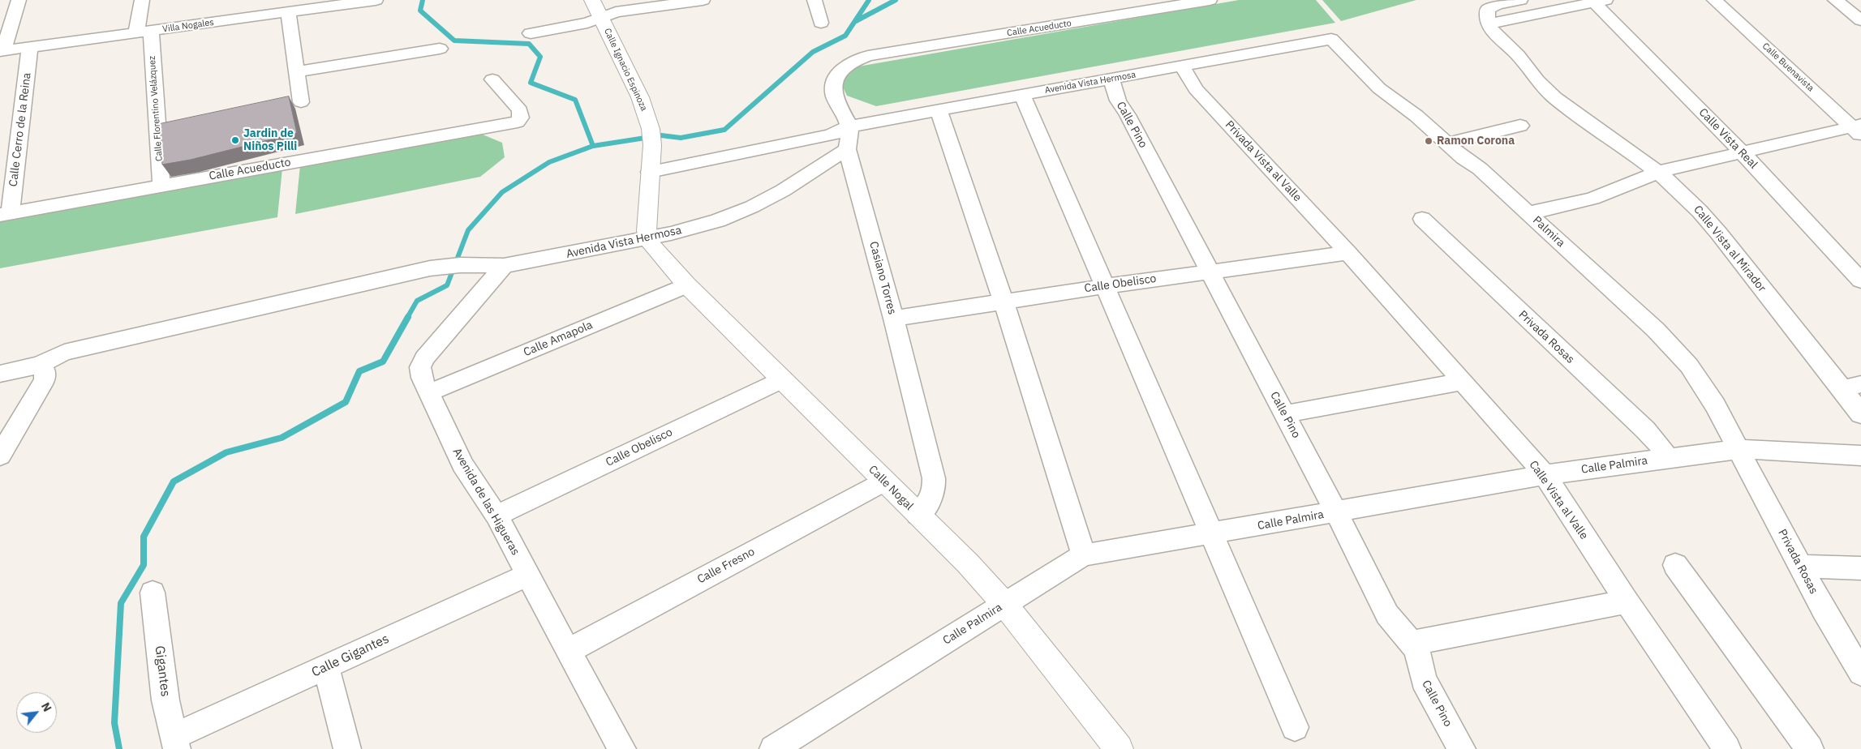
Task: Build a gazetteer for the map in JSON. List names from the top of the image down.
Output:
{
  "streets": {
    "street": [
      "Villa Nogales",
      "Calle Acueducto",
      "Calle Buenavista",
      "Calle Ignacio Espinoza",
      "Avenida Vista Hermosa",
      "Calle Florentino Velázquez",
      "Calle Pino",
      "Calle Cerro de la Reina",
      "Calle Vista Real",
      "Privada Vista al Valle",
      "Palmira",
      "Calle Vista al Mirador",
      "Casiano Torres",
      "Calle Obelisco",
      "Privada Rosas",
      "Calle Amapola",
      "Calle Palmira",
      "Calle Nogal",
      "Calle Vista al Valle",
      "Avenida de las Higueras",
      "Calle Fresno",
      "Calle Gigantes",
      "Gigantes"
    ]
  },
  "crossings": [
    ["Villa Nogales", "Calle Florentino Velázquez"],
    ["Villa Nogales", "Calle Cerro de la Reina"],
    ["Calle Acueducto", "Avenida Vista Hermosa"],
    ["Calle Acueducto", "Calle Florentino Velázquez"],
    ["Calle Acueducto", "Calle Cerro de la Reina"],
    ["Calle Acueducto", "Casiano Torres"],
    ["Calle Ignacio Espinoza", "Avenida Vista Hermosa"],
    ["Calle Ignacio Espinoza", "Calle Nogal"],
    ["Avenida Vista Hermosa", "Calle Pino"],
    ["Avenida Vista Hermosa", "Privada Vista al Valle"],
    ["Avenida Vista Hermosa", "Palmira"],
    ["Avenida Vista Hermosa", "Casiano Torres"],
    ["Avenida Vista Hermosa", "Calle Nogal"],
    ["Avenida Vista Hermosa", "Avenida de las Higueras"],
    ["Calle Pino", "Calle Obelisco"],
    ["Calle Pino", "Calle Palmira"],
    ["Privada Vista al Valle", "Calle Obelisco"],
    ["Privada Vista al Valle", "Calle Vista al Valle"],
    ["Palmira", "Privada Rosas"],
    ["Palmira", "Calle Palmira"],
    ["Casiano Torres", "Calle Obelisco"],
    ["Casiano Torres", "Calle Nogal"],
    ["Calle Obelisco", "Calle Nogal"],
    ["Calle Obelisco", "Calle Vista al Valle"],
    ["Calle Obelisco", "Avenida de las Higueras"],
    ["Privada Rosas", "Calle Palmira"],
    ["Calle Amapola", "Calle Nogal"],
    ["Calle Amapola", "Avenida de las Higueras"],
    ["Calle Palmira", "Calle Nogal"],
    ["Calle Palmira", "Calle Vista al Valle"],
    ["Calle Nogal", "Calle Fresno"],
    ["Avenida de las Higueras", "Calle Fresno"],
    ["Avenida de las Higueras", "Calle Gigantes"],
    ["Calle Gigantes", "Gigantes"]
  ],
  "places": ["Jardin de Niños Pilli", "Ramon Corona"],
  "north": "top right"
}
